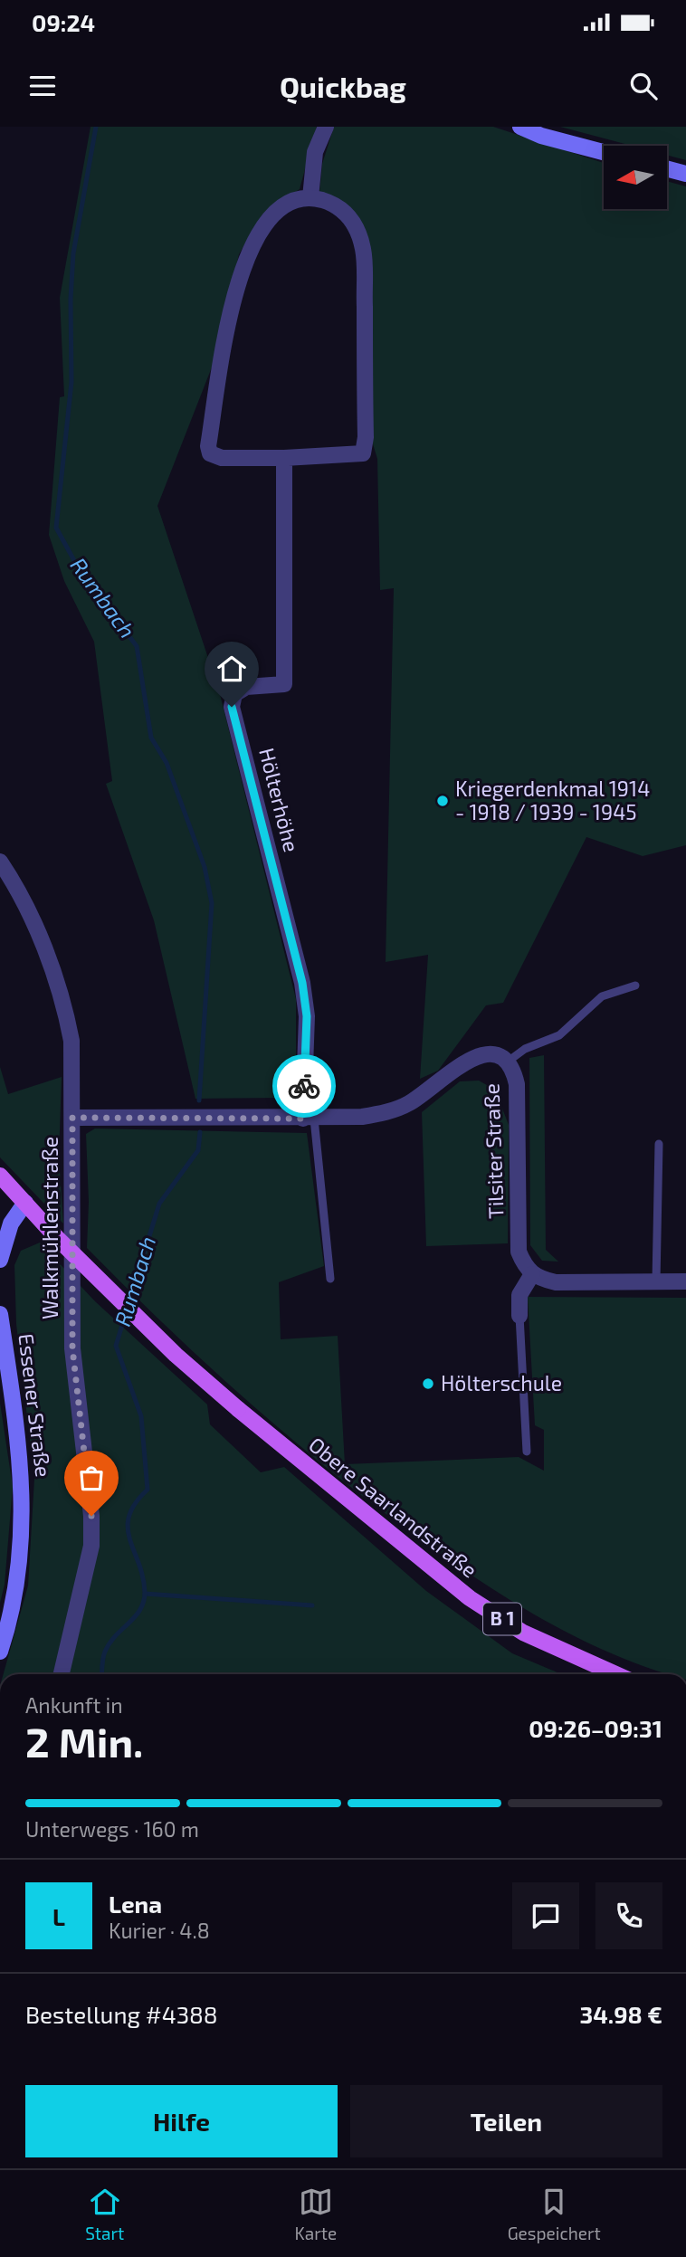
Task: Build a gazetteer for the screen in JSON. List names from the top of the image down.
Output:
{
  "streets": {
    "main road": ["Essener Straße", "Obere Saarlandstraße", "B 1"],
    "street": ["Hölterhöhe", "Tilsiter Straße", "Walkmühlenstraße"]
  },
  "crossings": [
    ["Hölterhöhe", "Tilsiter Straße"],
    ["Tilsiter Straße", "Walkmühlenstraße"],
    ["Obere Saarlandstraße", "B 1"]
  ],
  "water": ["Rumbach"],
  "places": ["Kriegerdenkmal 1914 - 1918 / 1939 - 1945", "Hölterschule"],
  "north": "left",
  "page": {
    "status": "09:24",
    "header": "Quickbag",
    "heading": ["2 Min.", "Ankunft in", "09:26–09:31"],
    "panel": [
      "Lena",
      "Kurier · 4.8",
      "Bestellung #4388",
      "34.98 €"
    ],
    "bar": "Unterwegs · 160 m",
    "round": "L",
    "buttons": ["Hilfe", "Teilen"],
    "tabs": ["Start", "Karte", "Gespeichert"]
  }
}
